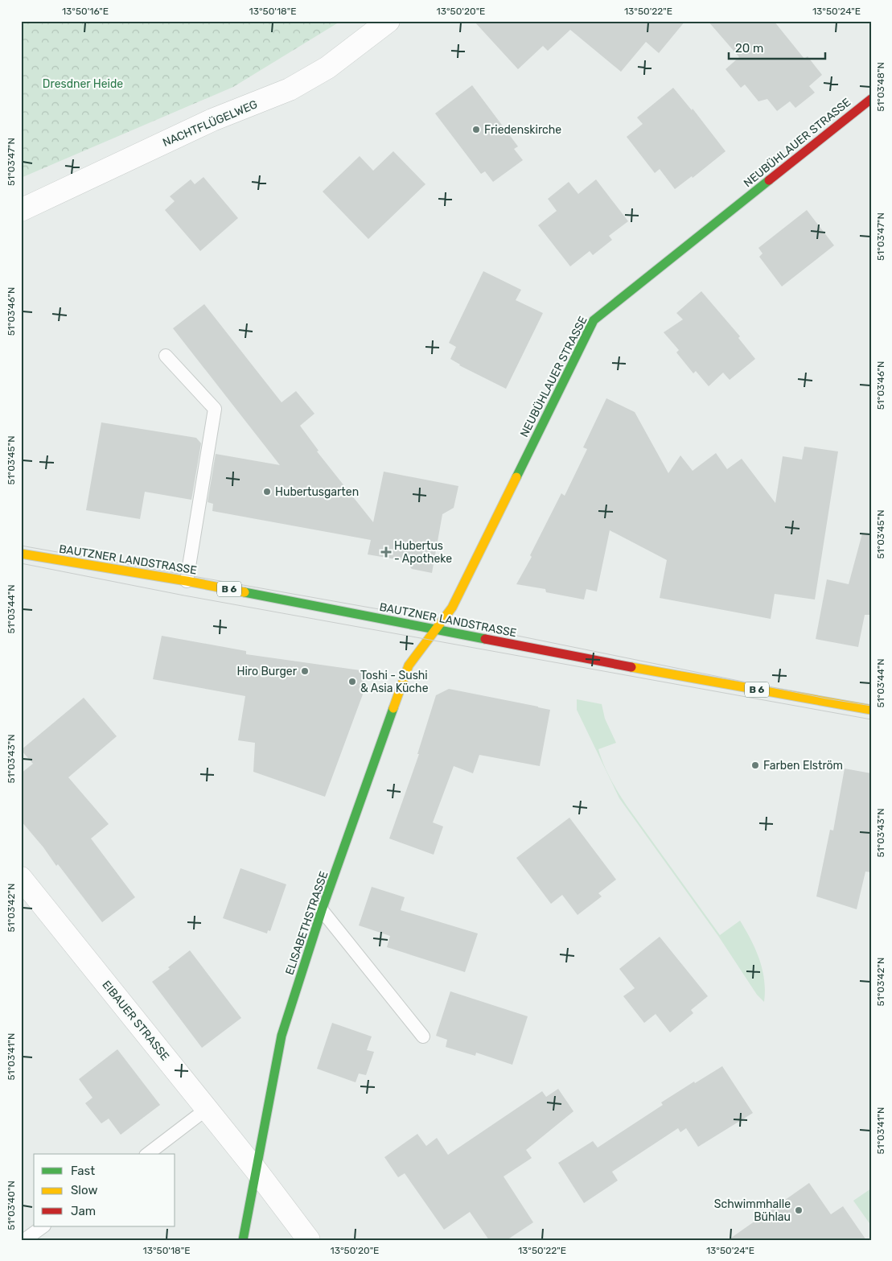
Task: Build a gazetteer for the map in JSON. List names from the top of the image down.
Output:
{
  "streets": {
    "street": [
      "NACHTFLÜGELWEG",
      "NEUBÜHLAUER STRASSE",
      "BAUTZNER LANDSTRASSE",
      "B 6",
      "ELISABETHSTRASSE",
      "EIBAUER STRASSE"
    ]
  },
  "crossings": [
    ["NEUBÜHLAUER STRASSE", "BAUTZNER LANDSTRASSE"],
    ["NEUBÜHLAUER STRASSE", "ELISABETHSTRASSE"],
    ["BAUTZNER LANDSTRASSE", "ELISABETHSTRASSE"],
    ["ELISABETHSTRASSE", "EIBAUER STRASSE"]
  ],
  "parks": ["Dresdner Heide"],
  "places": {
    "other": [
      "Friedenskirche",
      "Hubertusgarten",
      "Hiro Burger",
      "Toshi - Sushi & Asia Küche",
      "Farben Elström",
      "Schwimmhalle Bühlau"
    ],
    "health": ["Hubertus - Apotheke"]
  },
  "legend": ["Fast", "Slow", "Jam"],
  "scale_bar": "20 m",
  "coordinates": [
    "13°50'16\"E",
    "13°50'18\"E",
    "13°50'20\"E",
    "13°50'22\"E",
    "13°50'24\"E",
    "51°03'48\"N",
    "51°03'47\"N",
    "51°03'46\"N",
    "51°03'45\"N",
    "51°03'44\"N",
    "51°03'43\"N",
    "51°03'42\"N",
    "51°03'41\"N",
    "51°03'40\"N"
  ]
}
